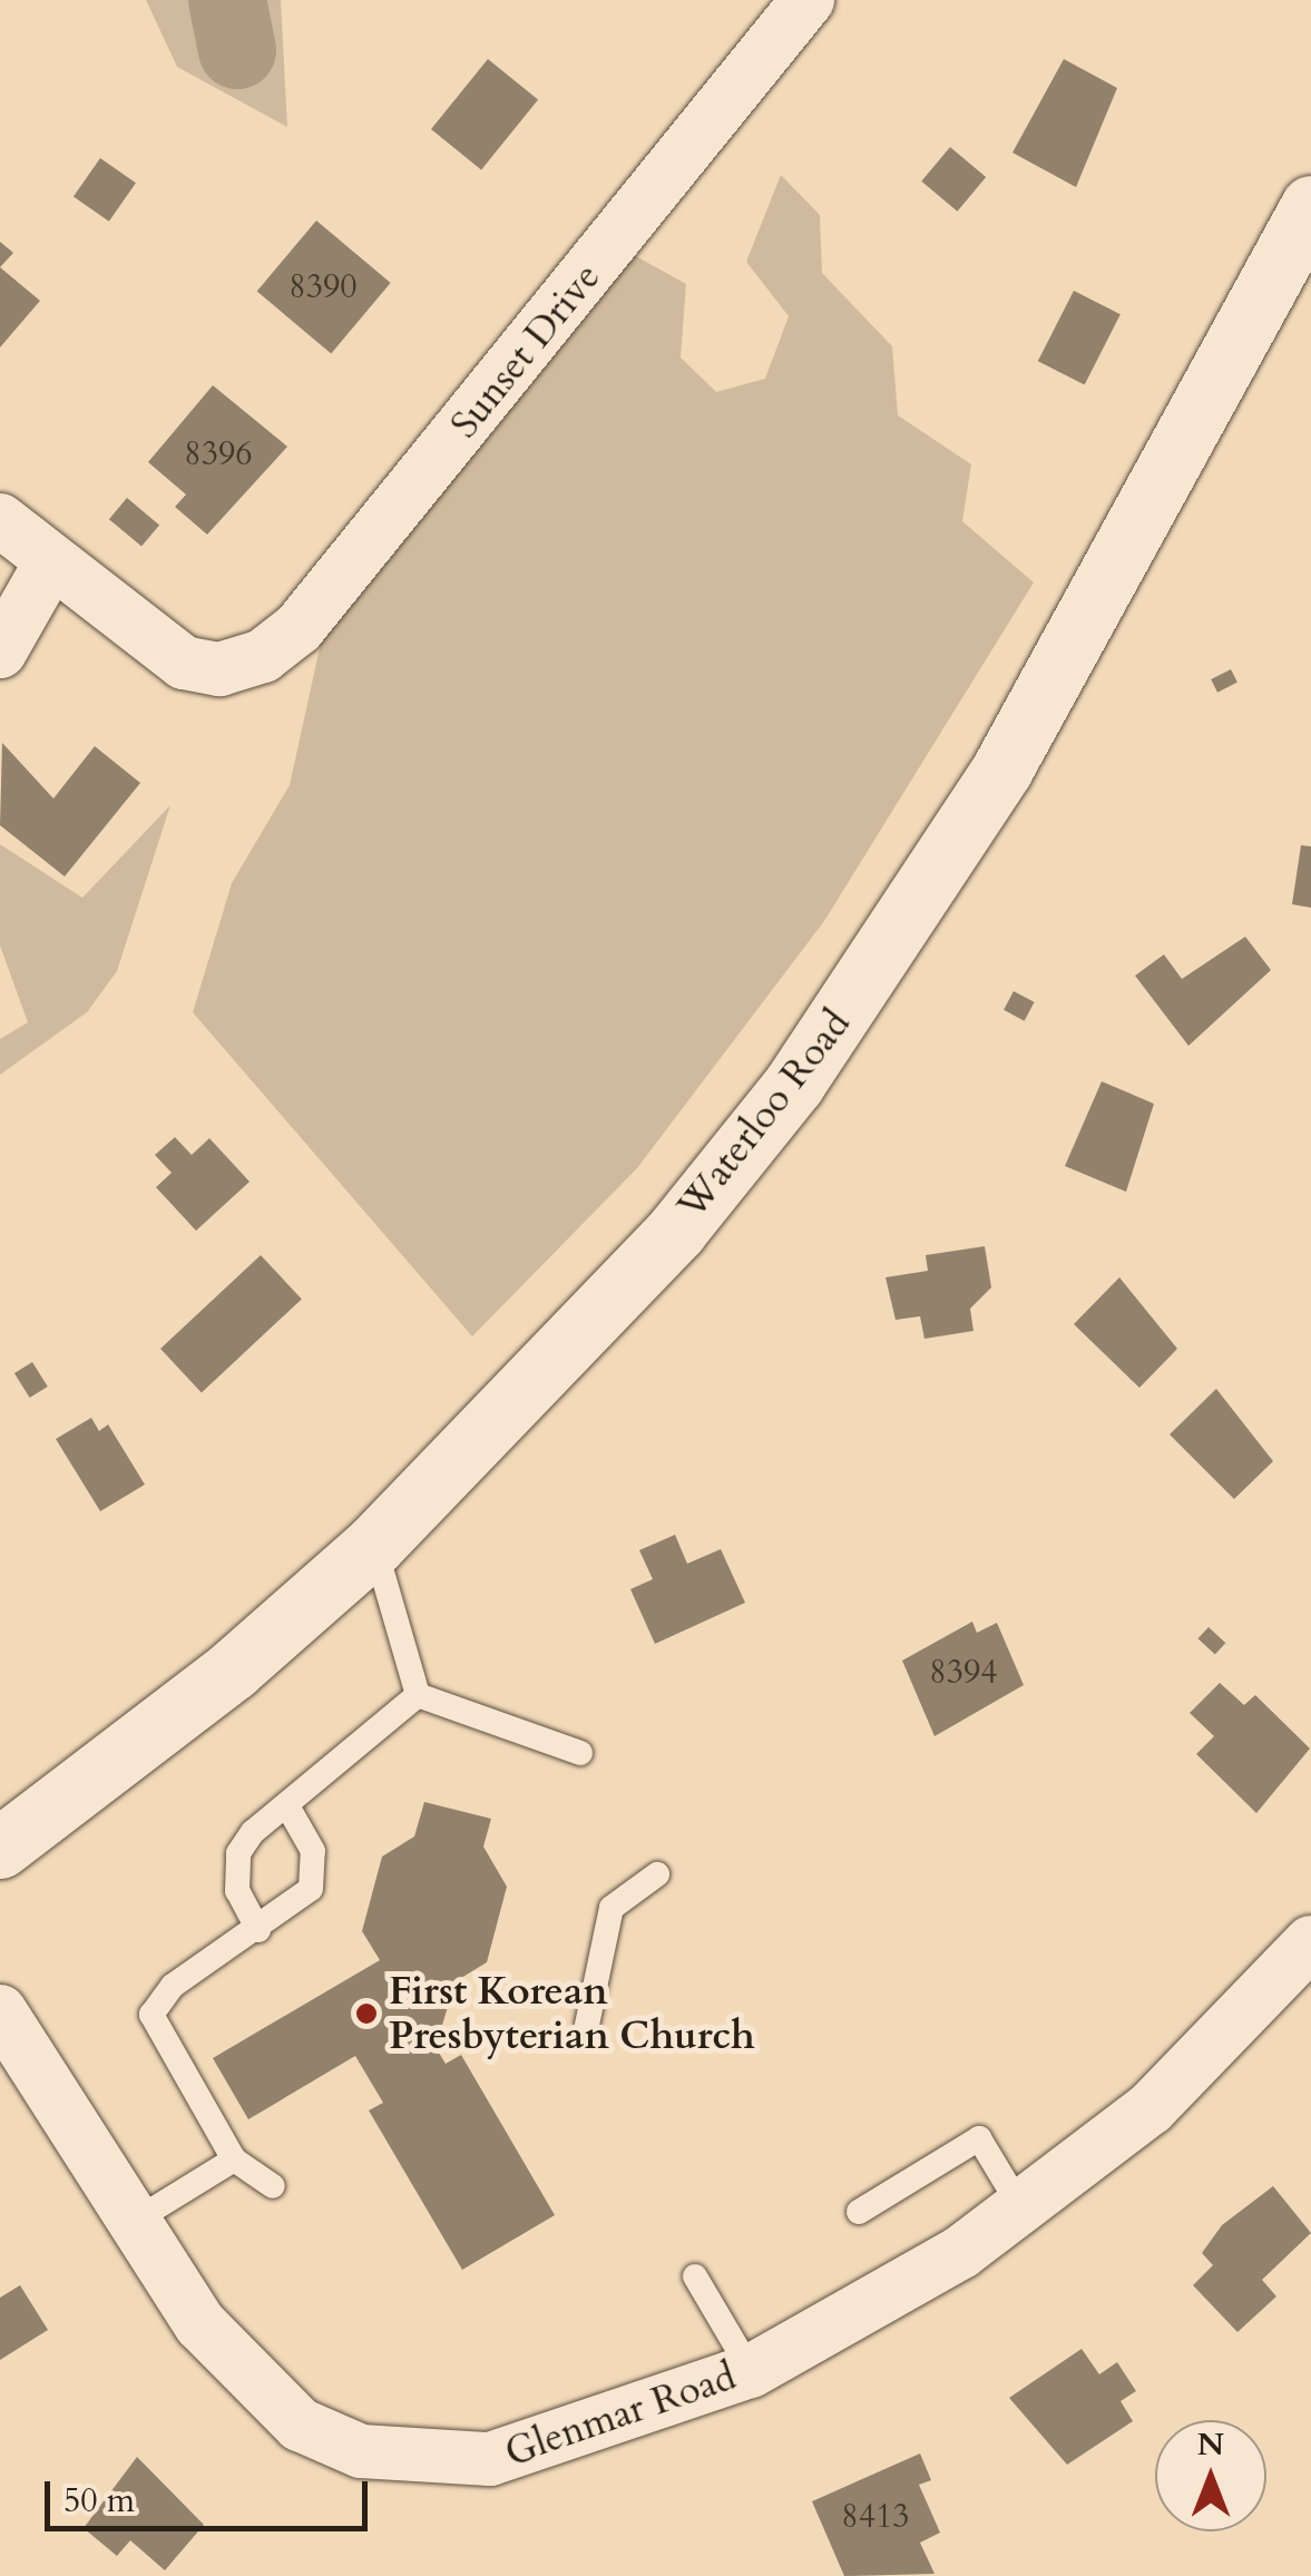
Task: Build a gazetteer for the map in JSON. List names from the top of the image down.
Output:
{
  "streets": {
    "main road": ["Waterloo Road"],
    "street": ["Sunset Drive", "Glenmar Road"]
  },
  "places": ["First Korean Presbyterian Church"],
  "house_numbers": [
    "8390",
    "8396",
    "8394",
    "8413"
  ],
  "scale_bar": "50 m",
  "north": "top"
}
